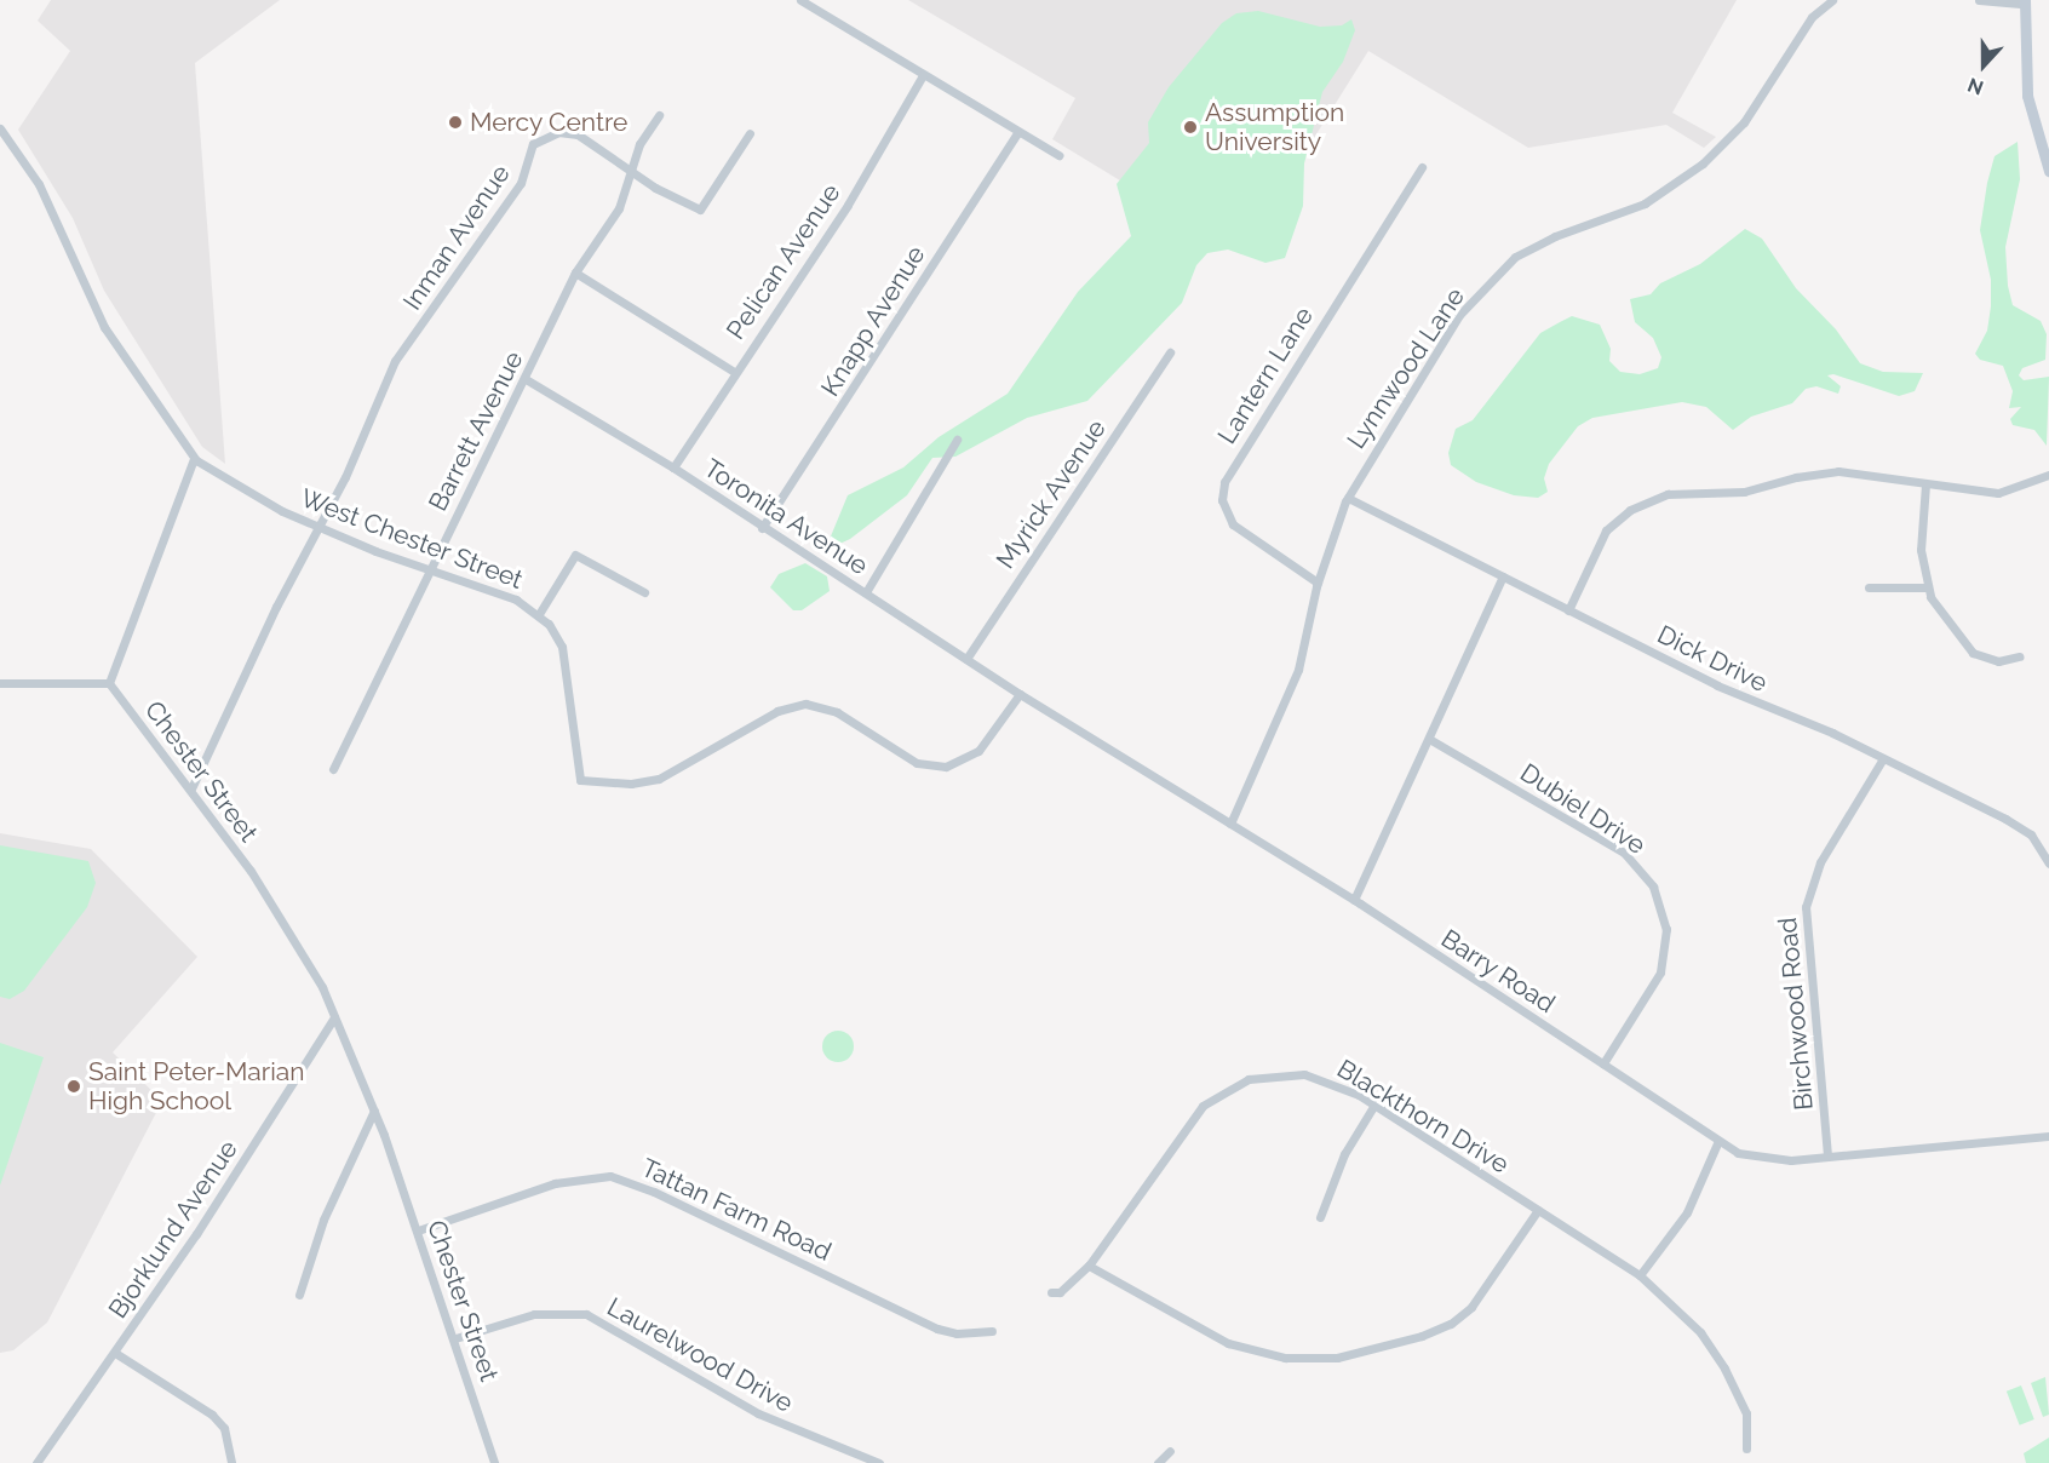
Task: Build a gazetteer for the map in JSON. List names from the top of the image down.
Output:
{
  "streets": {
    "street": [
      "Inman Avenue",
      "Pelican Avenue",
      "Knapp Avenue",
      "Lynnwood Lane",
      "Lantern Lane",
      "Barrett Avenue",
      "Myrick Avenue",
      "Toronita Avenue",
      "West Chester Street",
      "Dick Drive",
      "Chester Street",
      "Dubiel Drive",
      "Barry Road",
      "Birchwood Road",
      "Blackthorn Drive",
      "Tattan Farm Road",
      "Bjorklund Avenue",
      "Laurelwood Drive"
    ]
  },
  "crossings": [
    ["Inman Avenue", "Barrett Avenue"],
    ["Inman Avenue", "West Chester Street"],
    ["Inman Avenue", "Chester Street"],
    ["Pelican Avenue", "Toronita Avenue"],
    ["Knapp Avenue", "Toronita Avenue"],
    ["Lynnwood Lane", "Lantern Lane"],
    ["Lynnwood Lane", "Dick Drive"],
    ["Lynnwood Lane", "Barry Road"],
    ["Barrett Avenue", "Toronita Avenue"],
    ["Barrett Avenue", "West Chester Street"],
    ["Myrick Avenue", "Toronita Avenue"],
    ["Toronita Avenue", "West Chester Street"],
    ["Toronita Avenue", "Barry Road"],
    ["West Chester Street", "Barry Road"],
    ["Dick Drive", "Birchwood Road"],
    ["Chester Street", "Tattan Farm Road"],
    ["Chester Street", "Bjorklund Avenue"],
    ["Chester Street", "Laurelwood Drive"],
    ["Dubiel Drive", "Barry Road"],
    ["Barry Road", "Birchwood Road"]
  ],
  "places": ["Mercy Centre", "Assumption University", "Saint Peter-Marian High School"],
  "north": "bottom"
}
